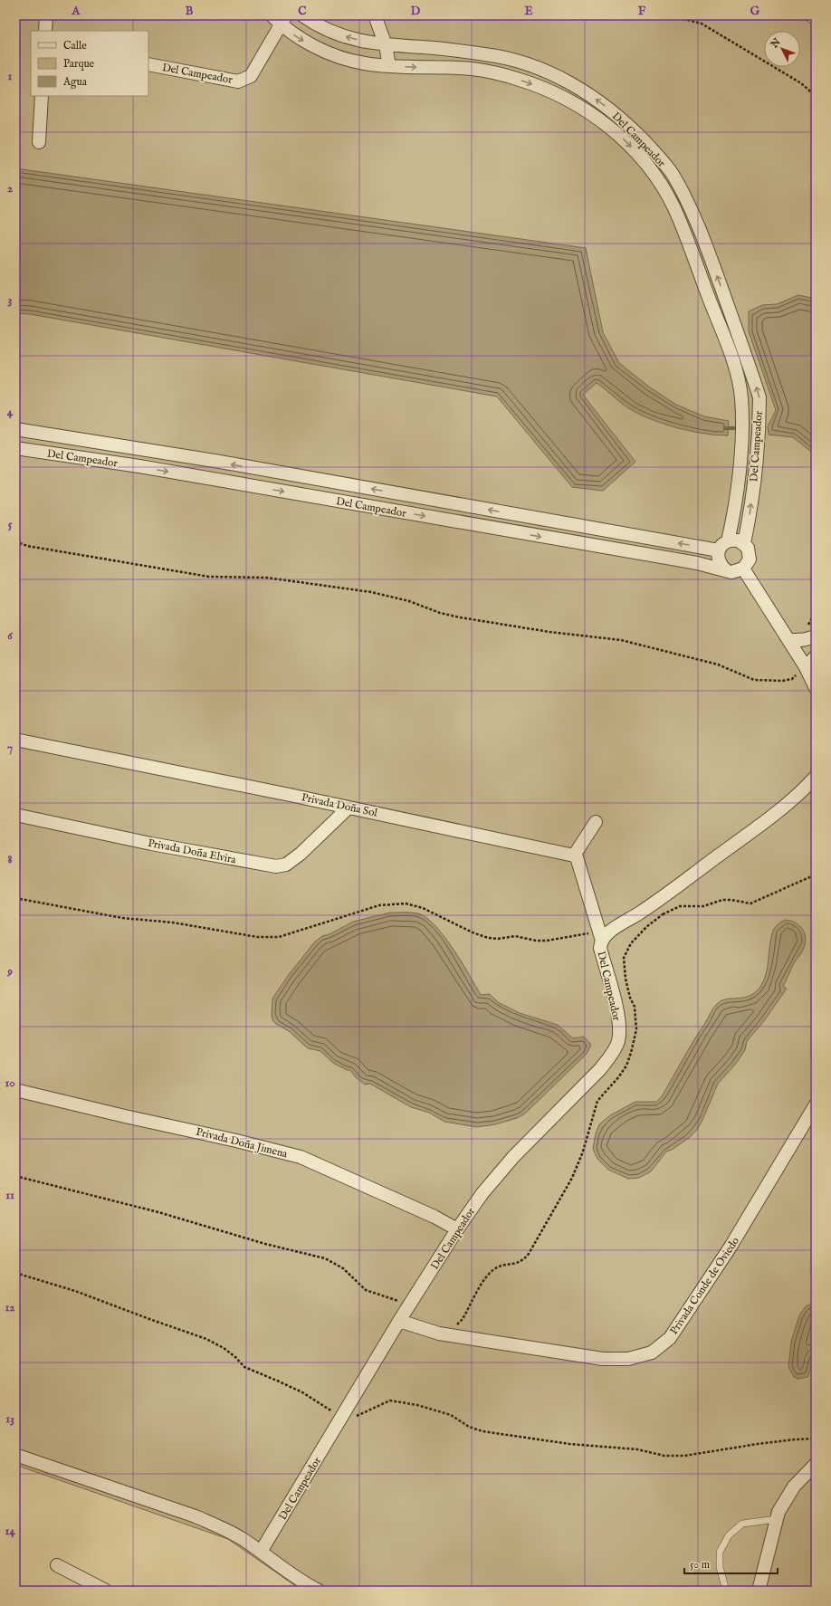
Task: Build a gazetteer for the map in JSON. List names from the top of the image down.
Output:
{
  "streets": {
    "street": [
      "Del Campeador",
      "Privada Doña Sol",
      "Privada Doña Elvira",
      "Privada Doña Jimena",
      "Privada Conde de Oviedo"
    ]
  },
  "crossings": [
    ["Del Campeador", "Privada Doña Jimena"],
    ["Del Campeador", "Privada Conde de Oviedo"],
    ["Privada Doña Sol", "Privada Doña Elvira"]
  ],
  "legend": ["Calle", "Parque", "Agua"],
  "scale_bar": "50 m",
  "north": "top left",
  "grid": {
    "columns": [
      "A",
      "B",
      "C",
      "D",
      "E",
      "F",
      "G"
    ],
    "rows": [
      "1",
      "2",
      "3",
      "4",
      "5",
      "6",
      "7",
      "8",
      "9",
      "10",
      "11",
      "12",
      "13",
      "14"
    ]
  }
}
